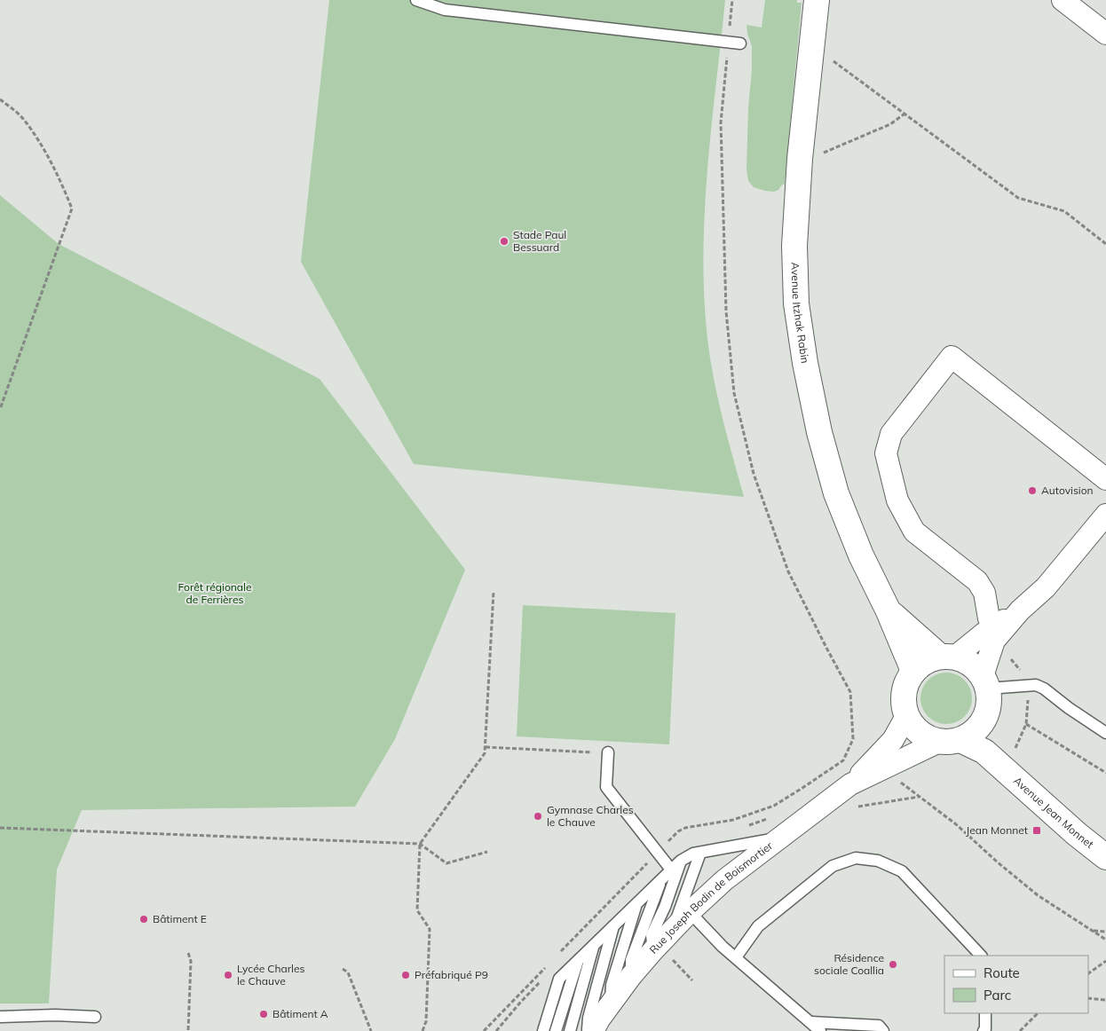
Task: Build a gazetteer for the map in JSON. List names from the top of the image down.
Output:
{
  "streets": {
    "main road": ["Avenue Itzhak Rabin", "Avenue Jean Monnet"],
    "street": ["Rue Joseph Bodin de Boismortier"]
  },
  "crossings": [
    ["Avenue Itzhak Rabin", "Avenue Jean Monnet"],
    ["Avenue Itzhak Rabin", "Rue Joseph Bodin de Boismortier"],
    ["Avenue Jean Monnet", "Rue Joseph Bodin de Boismortier"]
  ],
  "parks": ["Forêt régionale de Ferrières"],
  "places": {
    "other": [
      "Stade Paul Bessuard",
      "Autovision",
      "Gymnase Charles le Chauve",
      "Bâtiment E",
      "Résidence sociale Coallia",
      "Lycée Charles le Chauve",
      "Préfabriqué P9",
      "Bâtiment A"
    ],
    "transit": ["Jean Monnet"]
  },
  "legend": ["Route", "Parc"]
}
